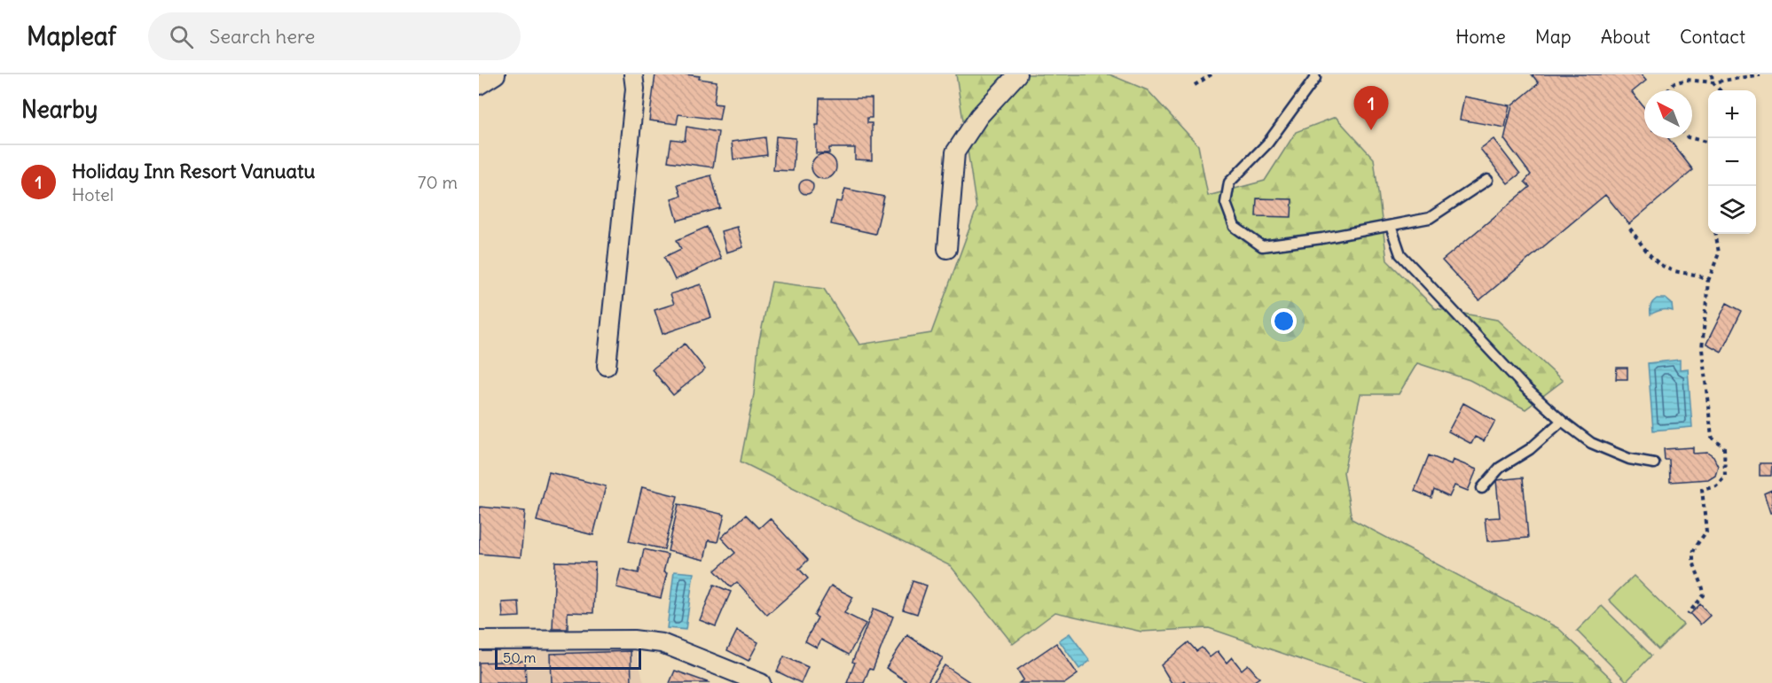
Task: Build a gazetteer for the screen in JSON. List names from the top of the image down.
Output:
{
  "scale_bar": "50 m",
  "north": "top left",
  "page": {
    "header": "Mapleaf",
    "search": "Search here",
    "nav": [
      "Home",
      "Map",
      "About",
      "Contact"
    ],
    "heading": "Nearby",
    "pins": "1",
    "map_buttons": ["+", "−"],
    "list": [
      {
        "mark": "1",
        "name": "Holiday Inn Resort Vanuatu",
        "note": "Hotel",
        "value": "70 m"
      }
    ],
    "scale": "50 m"
  }
}
